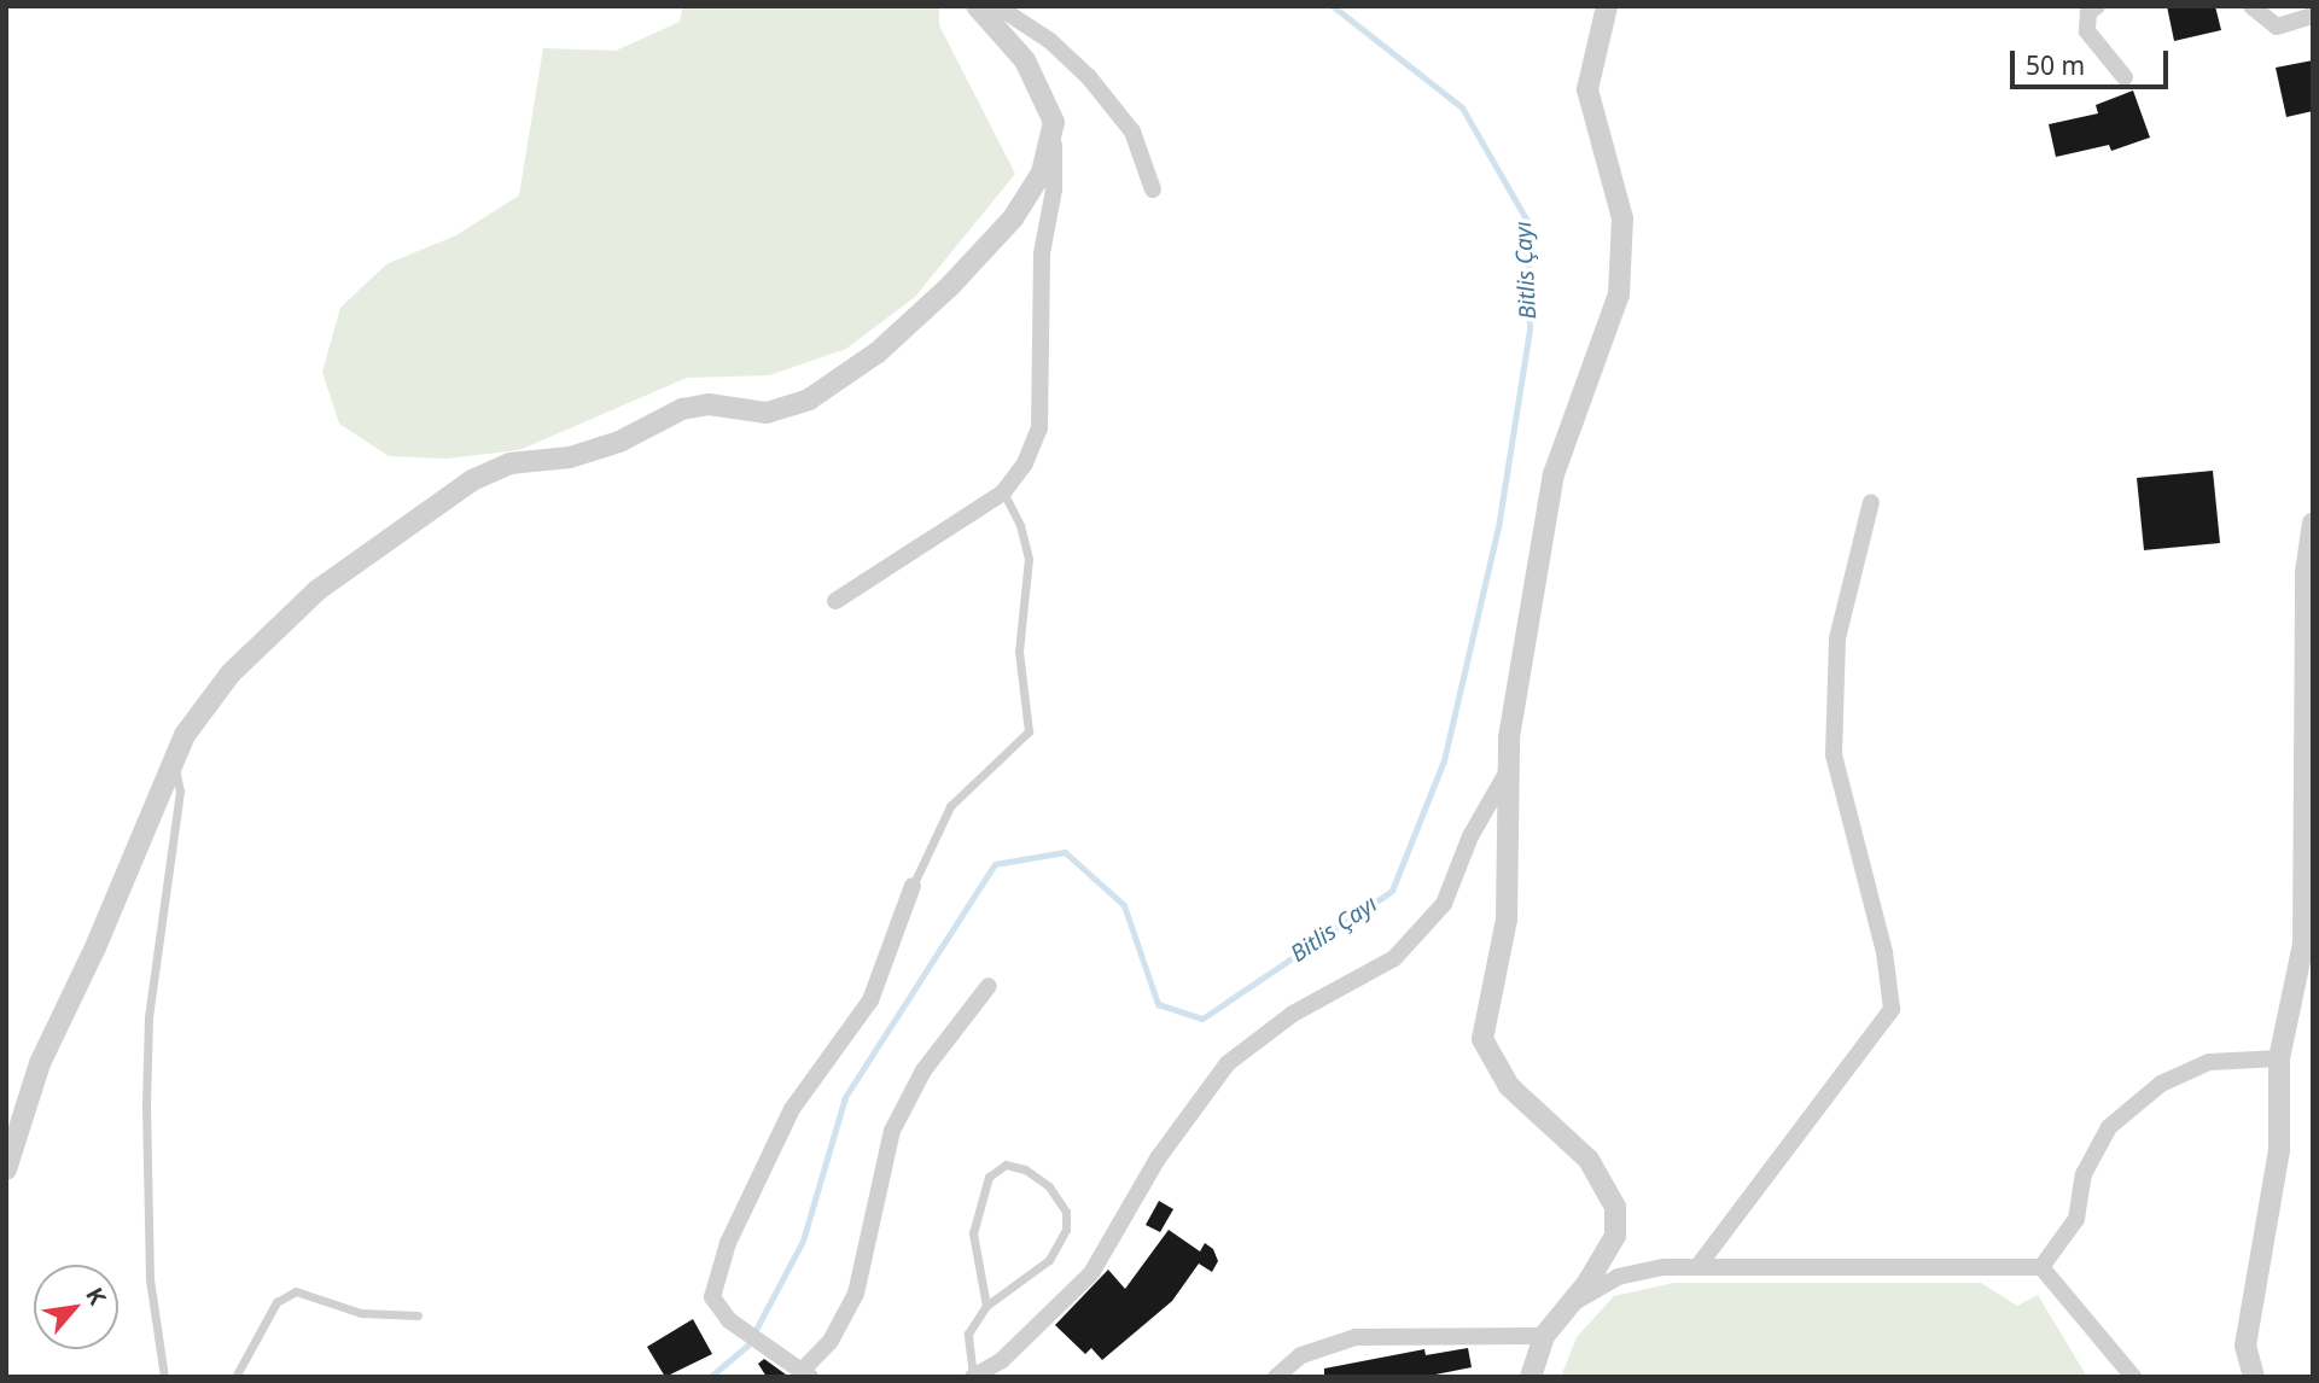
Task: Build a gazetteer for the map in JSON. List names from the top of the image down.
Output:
{
  "water": ["Bitlis Çayı"],
  "scale_bar": "50 m",
  "north": "top right"
}
